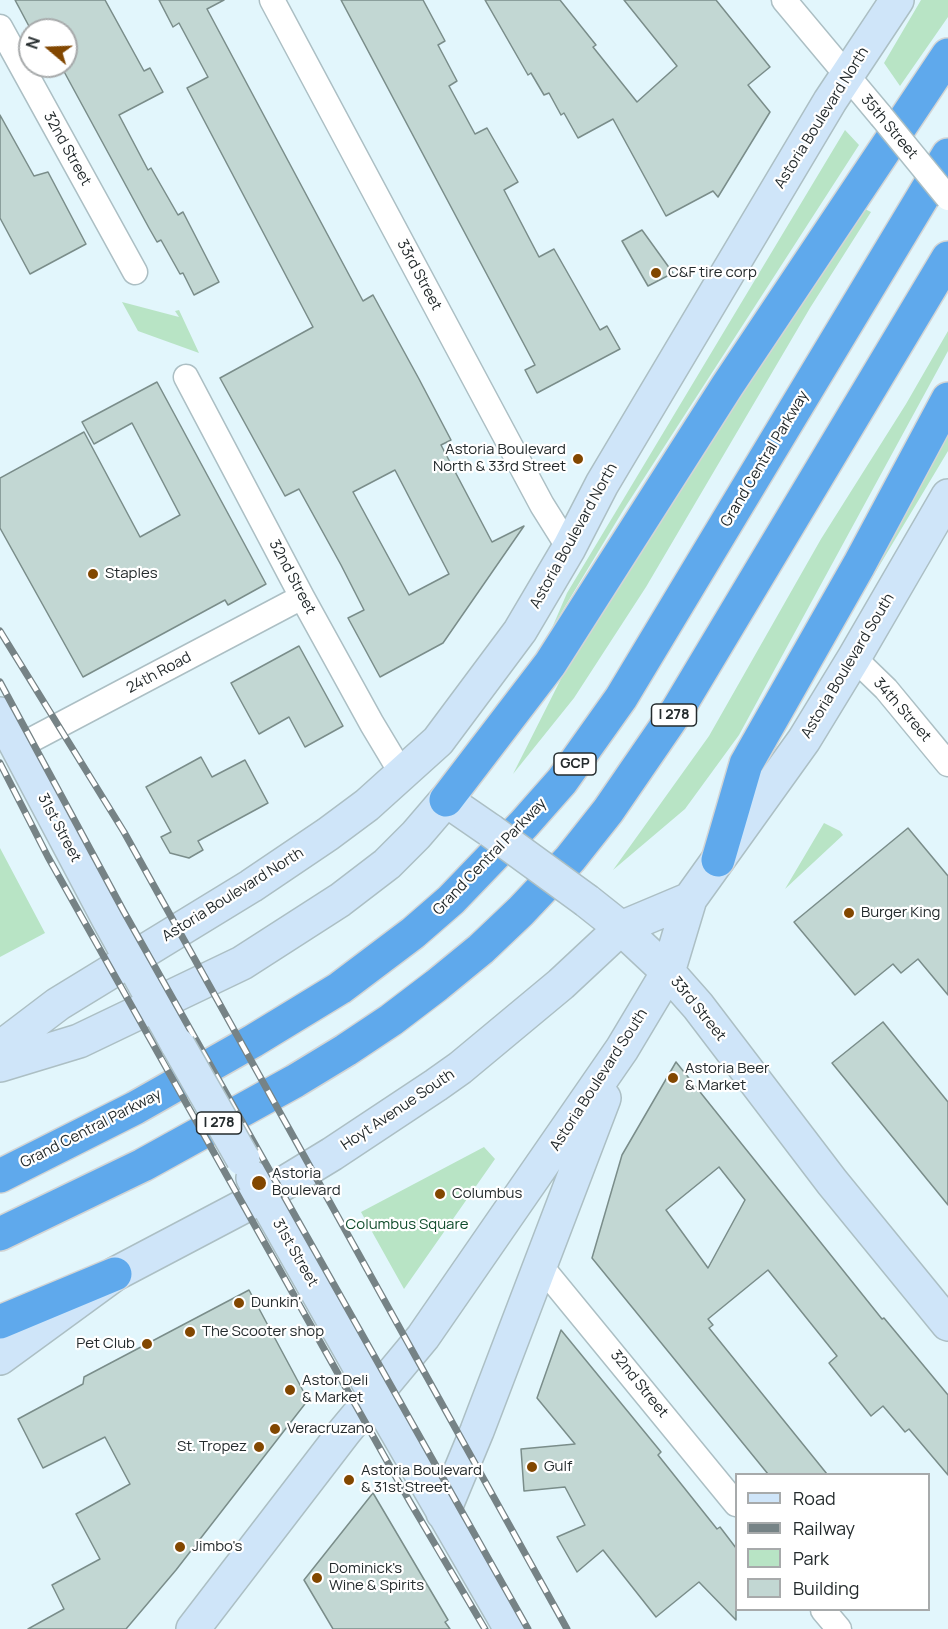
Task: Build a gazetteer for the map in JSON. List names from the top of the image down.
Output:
{
  "streets": {
    "highway": ["Grand Central Parkway", "I 278", "GCP"],
    "main road": [
      "Astoria Boulevard North",
      "33rd Street",
      "Astoria Boulevard South",
      "31st Street",
      "Hoyt Avenue South"
    ],
    "street": [
      "35th Street",
      "32nd Street",
      "24th Road",
      "34th Street"
    ]
  },
  "crossings": [
    ["Astoria Boulevard North", "35th Street"],
    ["Astoria Boulevard North", "32nd Street"],
    ["Astoria Boulevard North", "33rd Street"],
    ["Astoria Boulevard North", "31st Street"],
    ["32nd Street", "24th Road"],
    ["33rd Street", "Astoria Boulevard South"],
    ["33rd Street", "Hoyt Avenue South"],
    ["Astoria Boulevard South", "34th Street"],
    ["Astoria Boulevard South", "31st Street"],
    ["Astoria Boulevard South", "Hoyt Avenue South"],
    ["24th Road", "31st Street"],
    ["31st Street", "Hoyt Avenue South"]
  ],
  "parks": ["Columbus Square"],
  "places": [
    "C&F tire corp",
    "Astoria Boulevard North & 33rd Street",
    "Staples",
    "Burger King",
    "Astoria Beer & Market",
    "Astoria Boulevard",
    "Columbus",
    "Dunkin'",
    "The Scooter shop",
    "Pet Club",
    "Astor Deli & Market",
    "Veracruzano",
    "St. Tropez",
    "Gulf",
    "Astoria Boulevard & 31st Street",
    "Jimbo's",
    "Dominick's Wine & Spirits"
  ],
  "legend": [
    "Road",
    "Railway",
    "Park",
    "Building"
  ],
  "north": "left"
}
